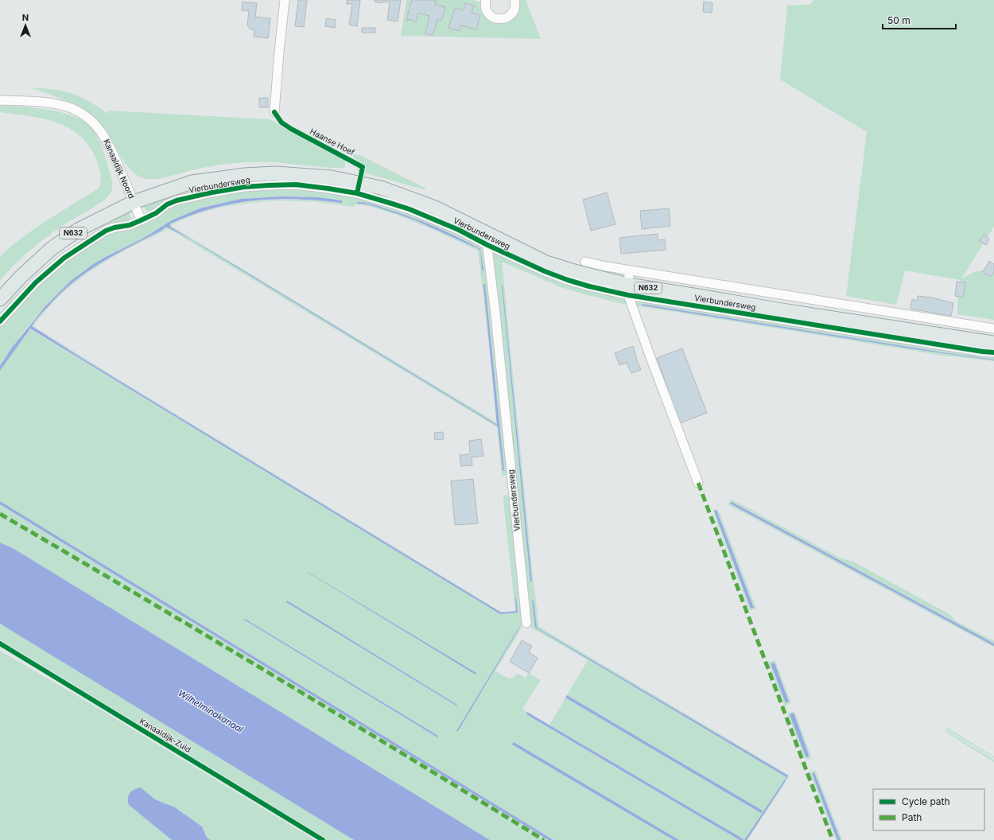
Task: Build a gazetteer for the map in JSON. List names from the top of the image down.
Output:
{
  "streets": {
    "main road": ["Vierbundersweg", "N632"],
    "street": ["Kanaaldijk Noord"],
    "cycle path": ["Haanse Hoef", "Kanaaldijk-Zuid"]
  },
  "crossings": [
    ["Kanaaldijk Noord", "Vierbundersweg"]
  ],
  "water": ["Wilhelminakanaal"],
  "legend": ["Cycle path", "Path"],
  "scale_bar": "50 m",
  "north": "top"
}
